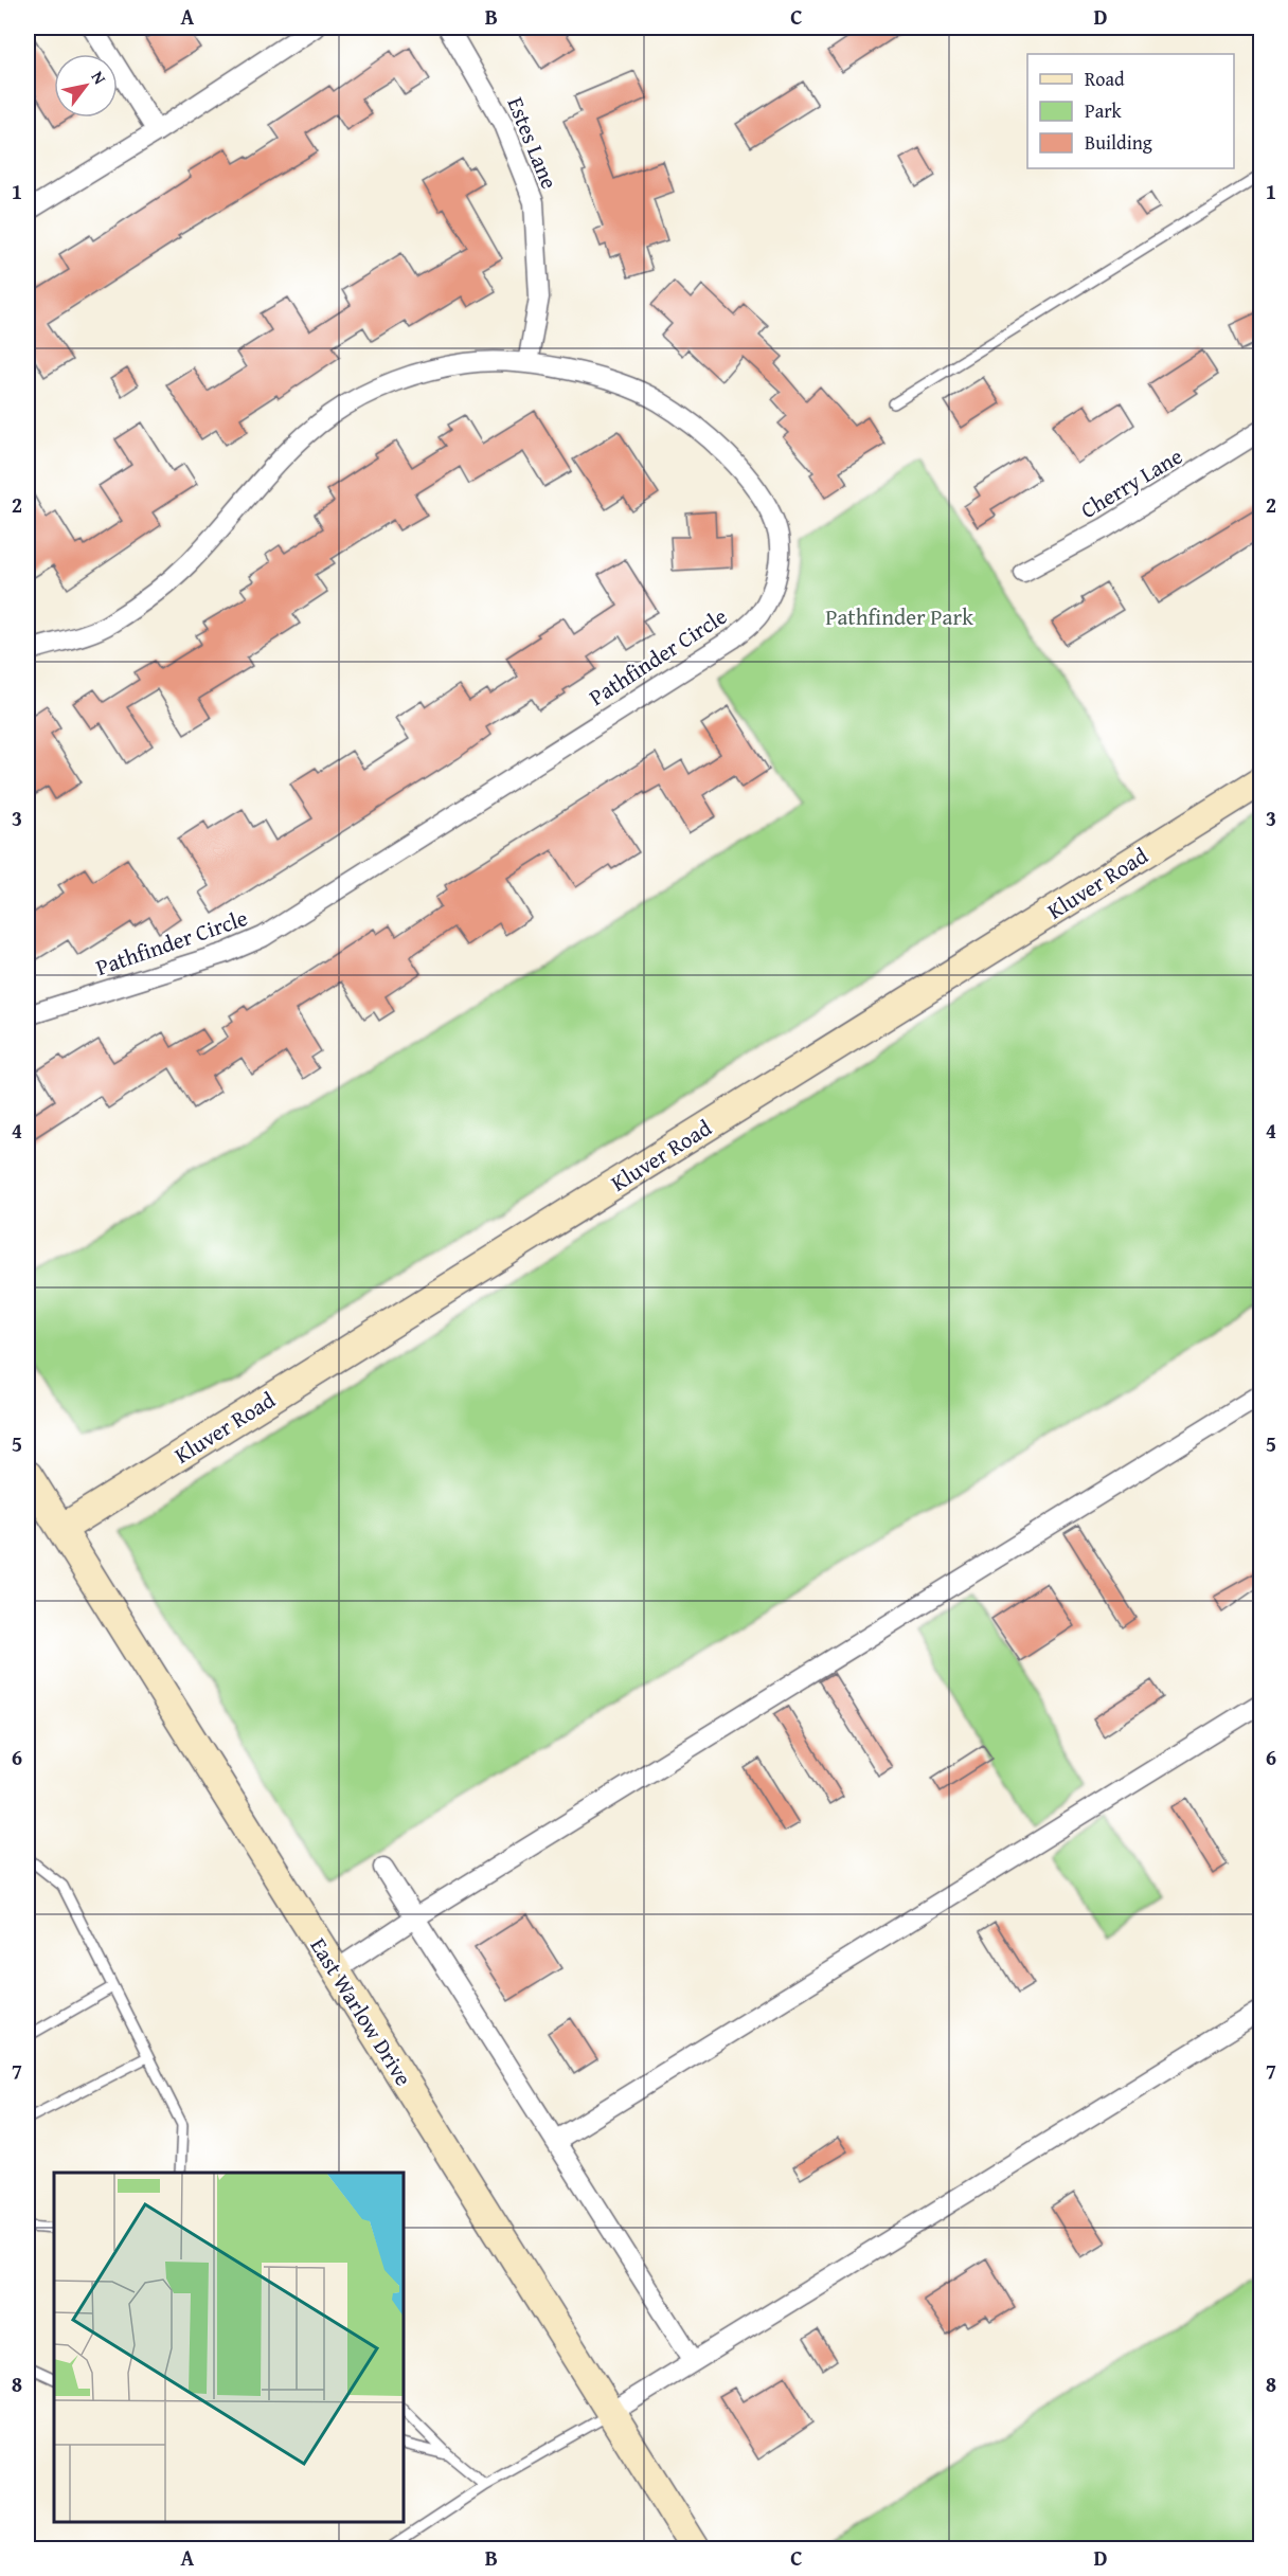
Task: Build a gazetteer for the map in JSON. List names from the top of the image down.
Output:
{
  "streets": {
    "street": [
      "Estes Lane",
      "Cherry Lane",
      "Pathfinder Circle",
      "Kluver Road",
      "East Warlow Drive"
    ]
  },
  "crossings": [
    ["Estes Lane", "Pathfinder Circle"],
    ["Kluver Road", "East Warlow Drive"]
  ],
  "parks": ["Pathfinder Park"],
  "legend": ["Road", "Park", "Building"],
  "north": "top right",
  "grid": {
    "columns": [
      "A",
      "B",
      "C",
      "D"
    ],
    "rows": [
      "1",
      "2",
      "3",
      "4",
      "5",
      "6",
      "7",
      "8"
    ]
  }
}
